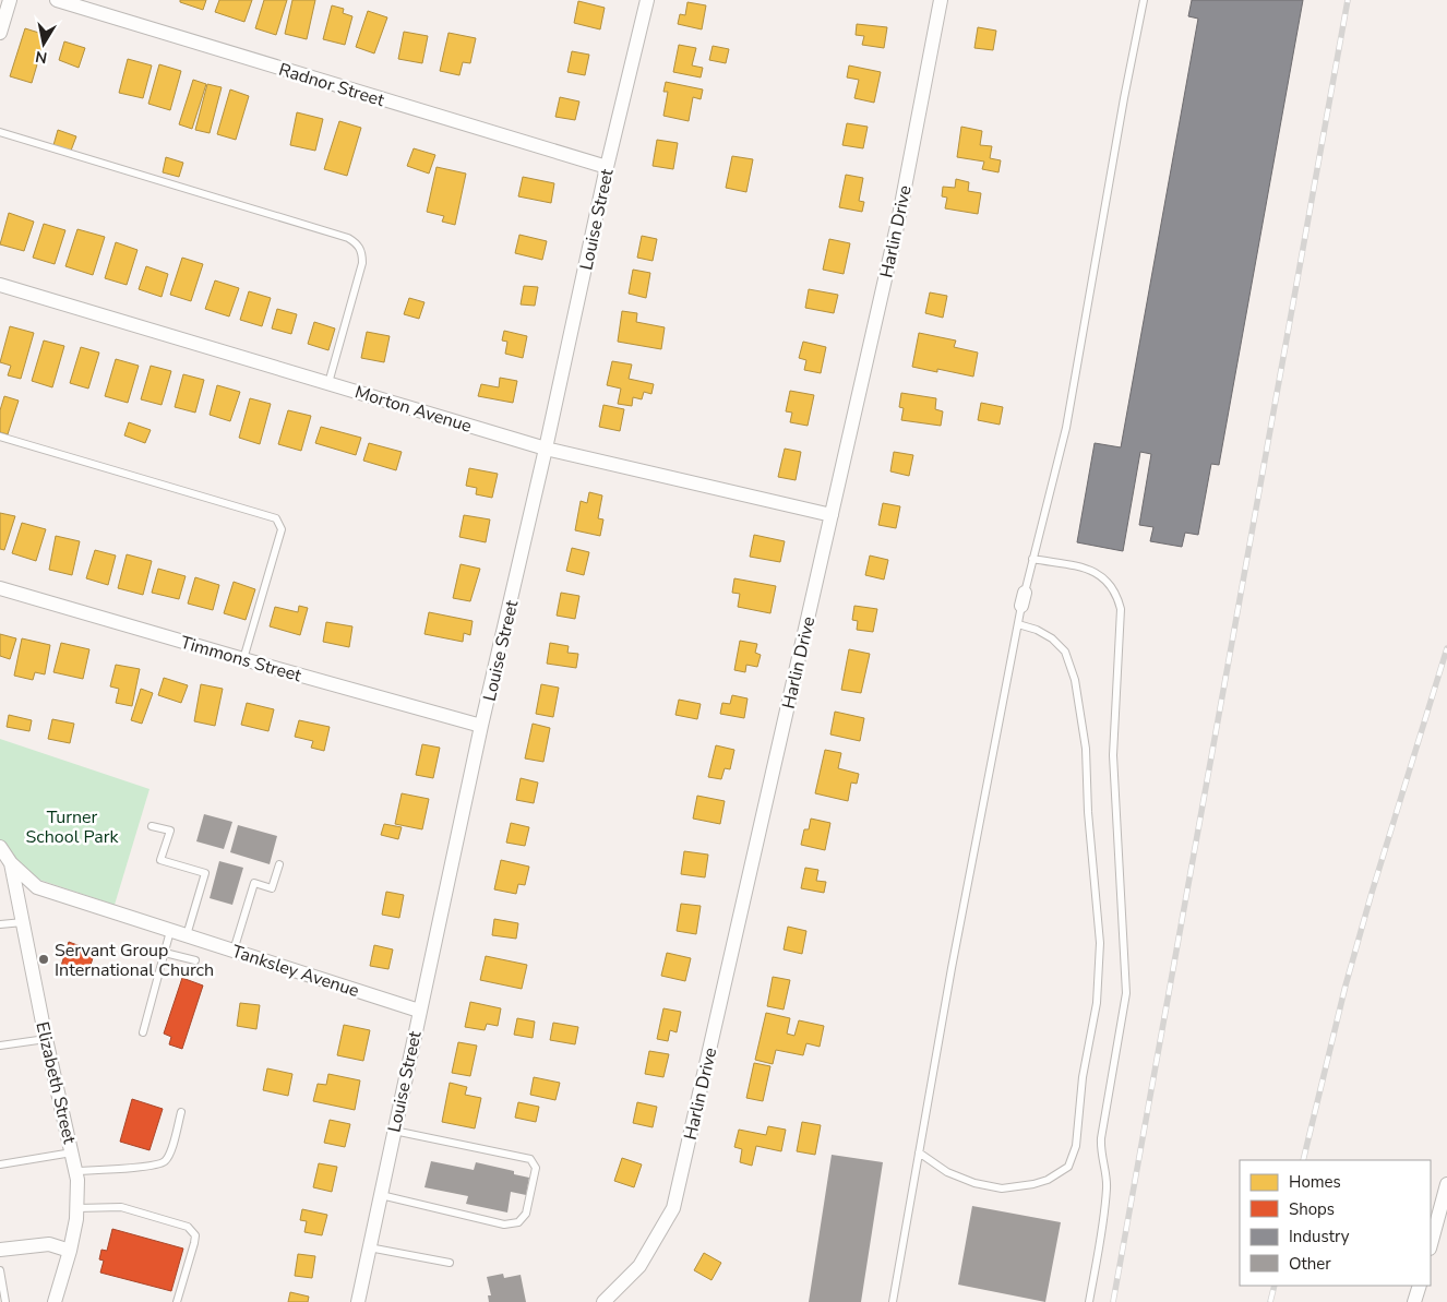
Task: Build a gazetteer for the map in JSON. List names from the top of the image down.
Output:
{
  "streets": {
    "street": [
      "Radnor Street",
      "Louise Street",
      "Harlin Drive",
      "Morton Avenue",
      "Timmons Street",
      "Tanksley Avenue",
      "Elizabeth Street"
    ]
  },
  "crossings": [
    ["Radnor Street", "Louise Street"],
    ["Louise Street", "Morton Avenue"],
    ["Louise Street", "Timmons Street"],
    ["Louise Street", "Tanksley Avenue"],
    ["Harlin Drive", "Morton Avenue"],
    ["Tanksley Avenue", "Elizabeth Street"]
  ],
  "parks": ["Turner School Park"],
  "places": ["Servant Group International Church"],
  "legend": [
    "Homes",
    "Shops",
    "Industry",
    "Other"
  ],
  "north": "bottom"
}
